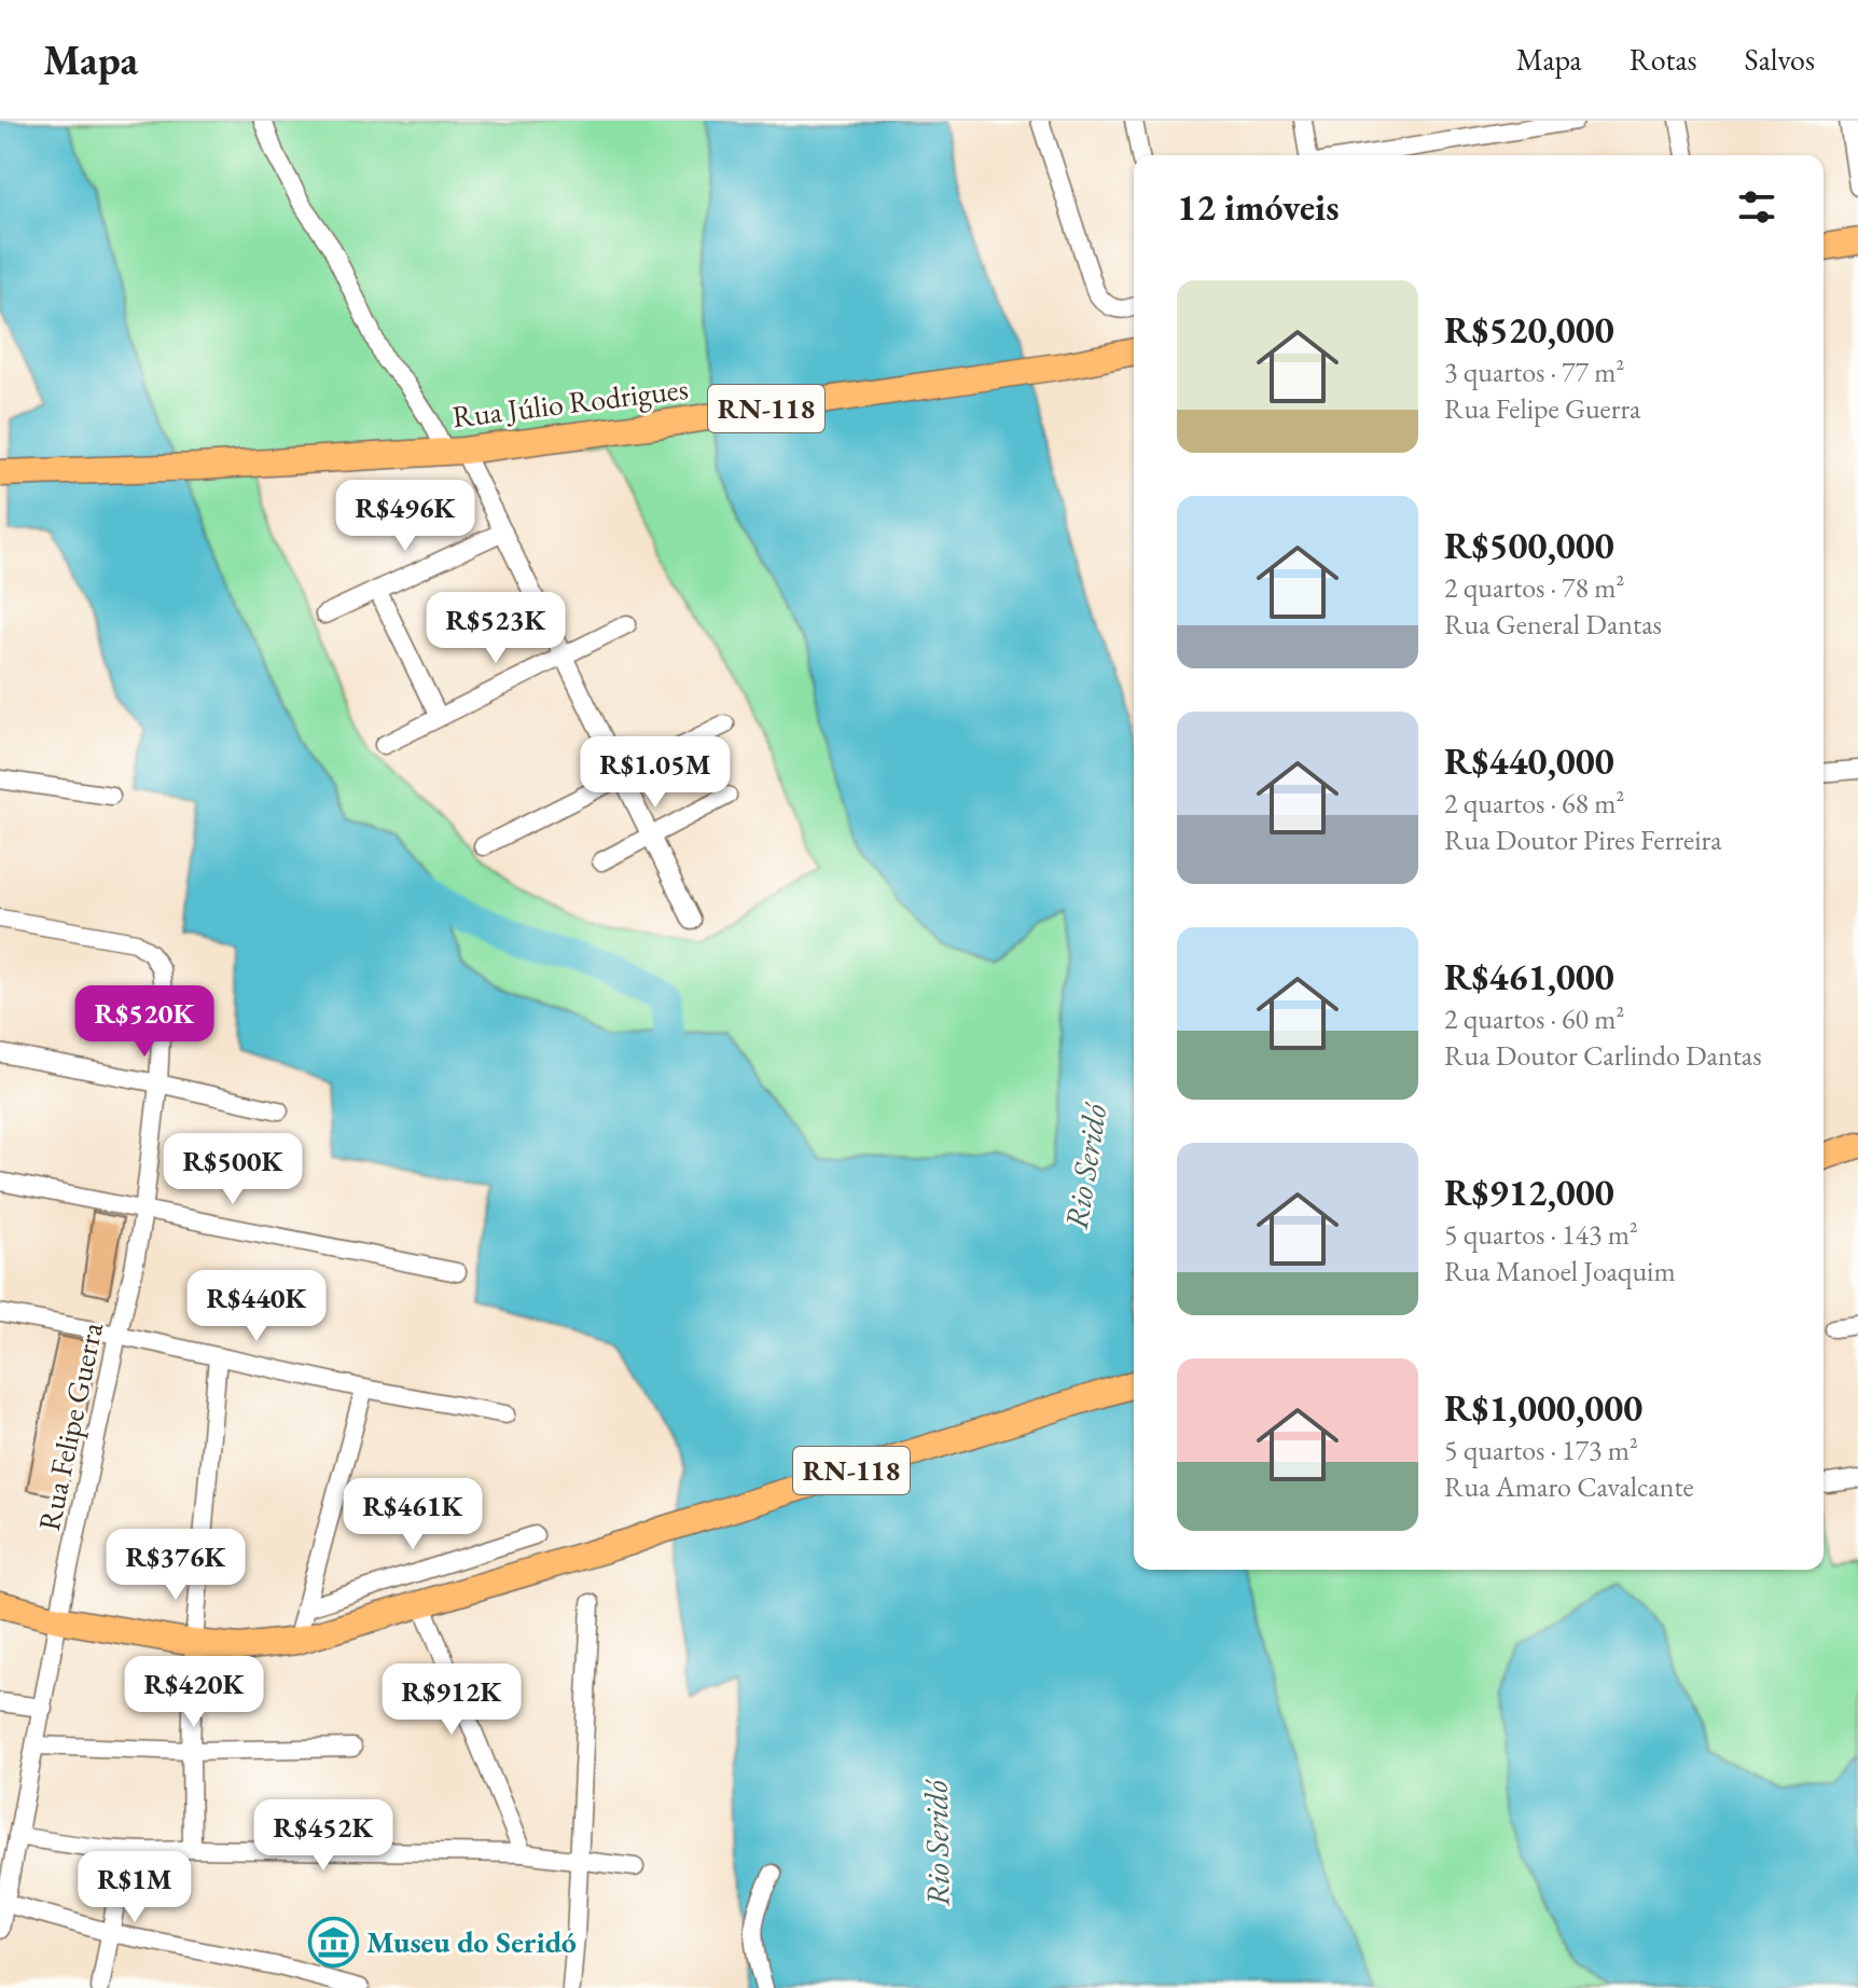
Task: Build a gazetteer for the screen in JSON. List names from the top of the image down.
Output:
{
  "streets": {
    "main road": ["Rua Júlio Rodrigues", "RN-118"],
    "street": ["Rua Felipe Guerra"]
  },
  "crossings": [
    ["RN-118", "Rua Felipe Guerra"]
  ],
  "water": ["Rio Seridó"],
  "places": {
    "museum": ["Museu do Seridó"]
  },
  "page": {
    "header": "Mapa",
    "nav": ["Mapa", "Rotas", "Salvos"],
    "heading": "12 imóveis",
    "list": [
      {
        "name": "R$520,000",
        "note": "3 quartos · 77 m² · Rua Felipe Guerra"
      },
      {
        "name": "R$500,000",
        "note": "2 quartos · 78 m² · Rua General Dantas"
      },
      {
        "name": "R$440,000",
        "note": "2 quartos · 68 m² · Rua Doutor Pires Ferreira"
      },
      {
        "name": "R$461,000",
        "note": "2 quartos · 60 m² · Rua Doutor Carlindo Dantas"
      },
      {
        "name": "R$912,000",
        "note": "5 quartos · 143 m² · Rua Manoel Joaquim"
      },
      {
        "name": "R$1,000,000",
        "note": "5 quartos · 173 m² · Rua Amaro Cavalcante"
      }
    ],
    "price": [
      "R$496K",
      "R$523K",
      "R$1.05M",
      "R$520K",
      "R$500K",
      "R$440K",
      "R$461K",
      "R$376K",
      "R$420K",
      "R$912K",
      "R$452K",
      "R$1M"
    ]
  }
}
